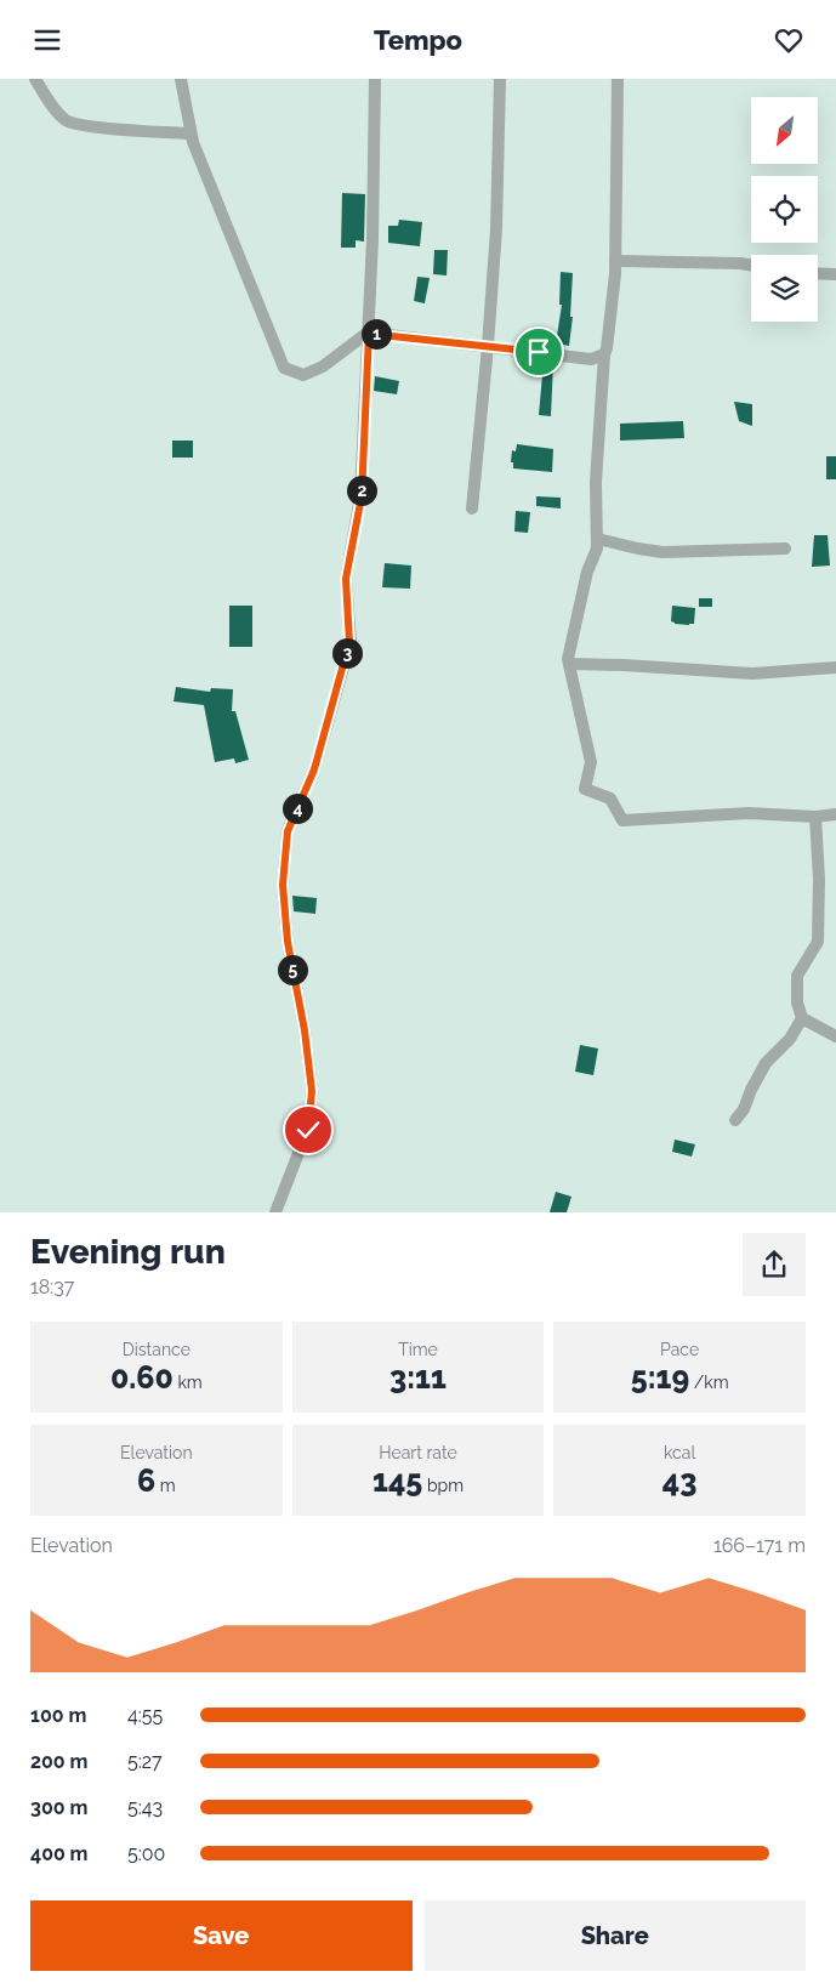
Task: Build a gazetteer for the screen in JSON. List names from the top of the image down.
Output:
{
  "north": "bottom left",
  "page": {
    "header": "Tempo",
    "pins": [
      "1",
      "2",
      "3",
      "4",
      "5"
    ],
    "heading": ["Evening run", "18:37"],
    "stats": [
      ["Distance", "0.60 km"],
      ["Time", "3:11"],
      ["Pace", "5:19 /km"],
      ["Elevation", "6 m"],
      ["Heart rate", "145 bpm"],
      ["kcal", "43"]
    ],
    "chart": ["Elevation", "166–171 m"],
    "list": [
      {
        "name": "100 m",
        "note": "4:55"
      },
      {
        "name": "200 m",
        "note": "5:27"
      },
      {
        "name": "300 m",
        "note": "5:43"
      },
      {
        "name": "400 m",
        "note": "5:00"
      }
    ],
    "buttons": ["Save", "Share"]
  }
}
